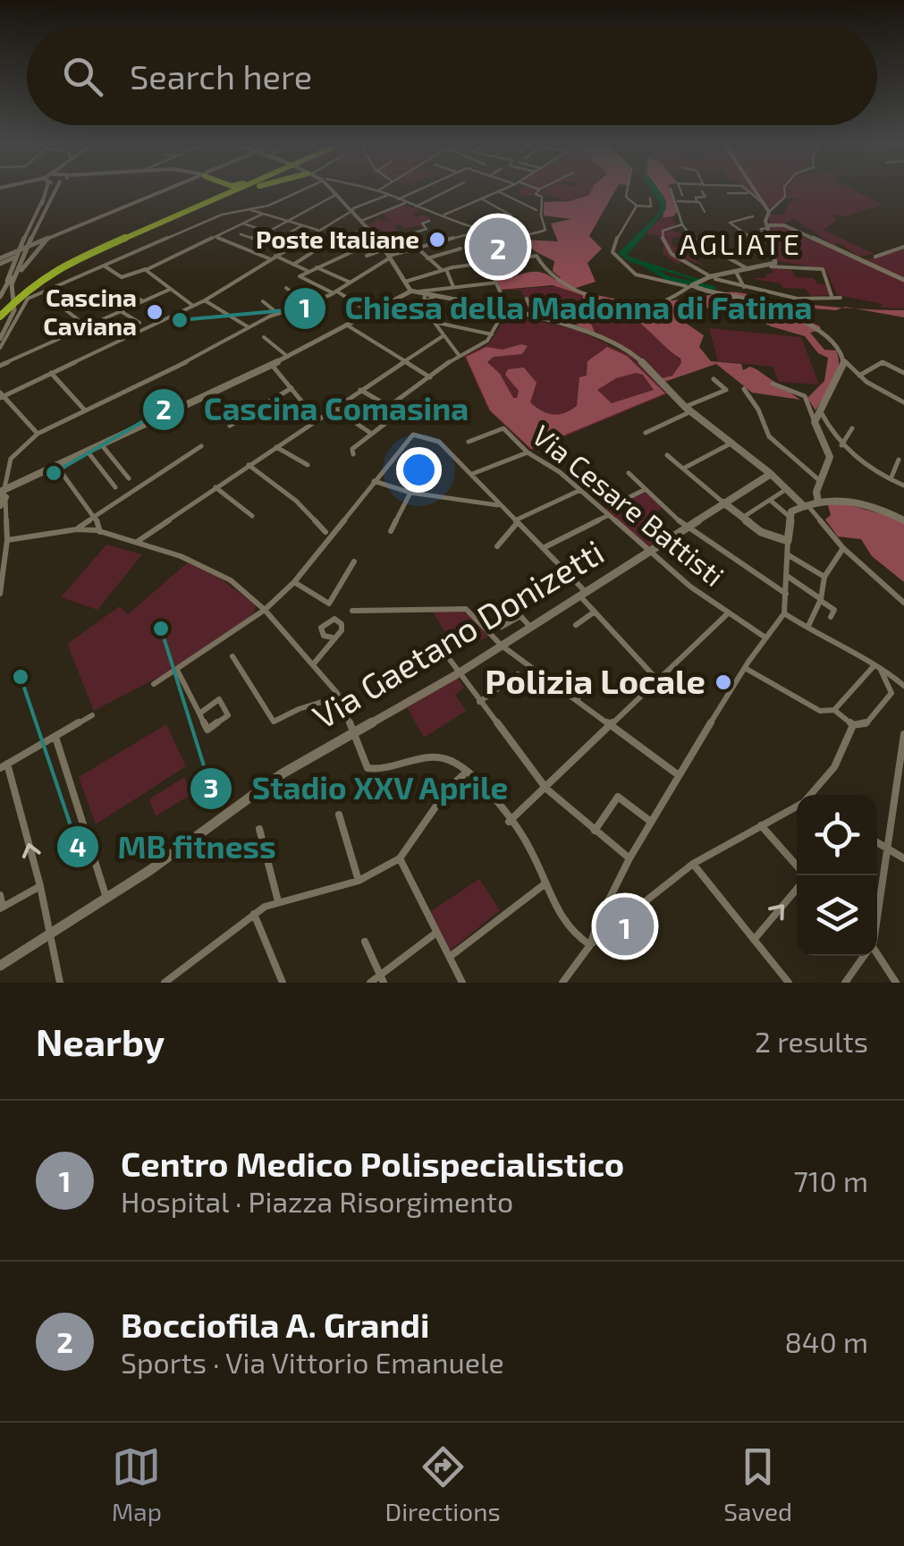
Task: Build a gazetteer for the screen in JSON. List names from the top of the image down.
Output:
{
  "streets": {
    "street": ["Via Cesare Battisti", "Via Gaetano Donizetti"]
  },
  "crossings": [
    ["Via Cesare Battisti", "Via Gaetano Donizetti"]
  ],
  "districts": ["AGLIATE"],
  "places": [
    "Poste Italiane",
    "Cascina Caviana",
    "Chiesa della Madonna di Fatima",
    "Cascina Comasina",
    "Stadio XXV Aprile",
    "MB fitness",
    "Polizia Locale"
  ],
  "page": {
    "search": "Search here",
    "pins": ["2", "1"],
    "heading": ["Nearby", "2 results"],
    "list": [
      {
        "mark": "1",
        "name": "Centro Medico Polispecialistico",
        "note": "Hospital · Piazza Risorgimento",
        "value": "710 m"
      },
      {
        "mark": "2",
        "name": "Bocciofila A. Grandi",
        "note": "Sports · Via Vittorio Emanuele",
        "value": "840 m"
      }
    ],
    "nav": ["Map", "Directions", "Saved"]
  }
}
